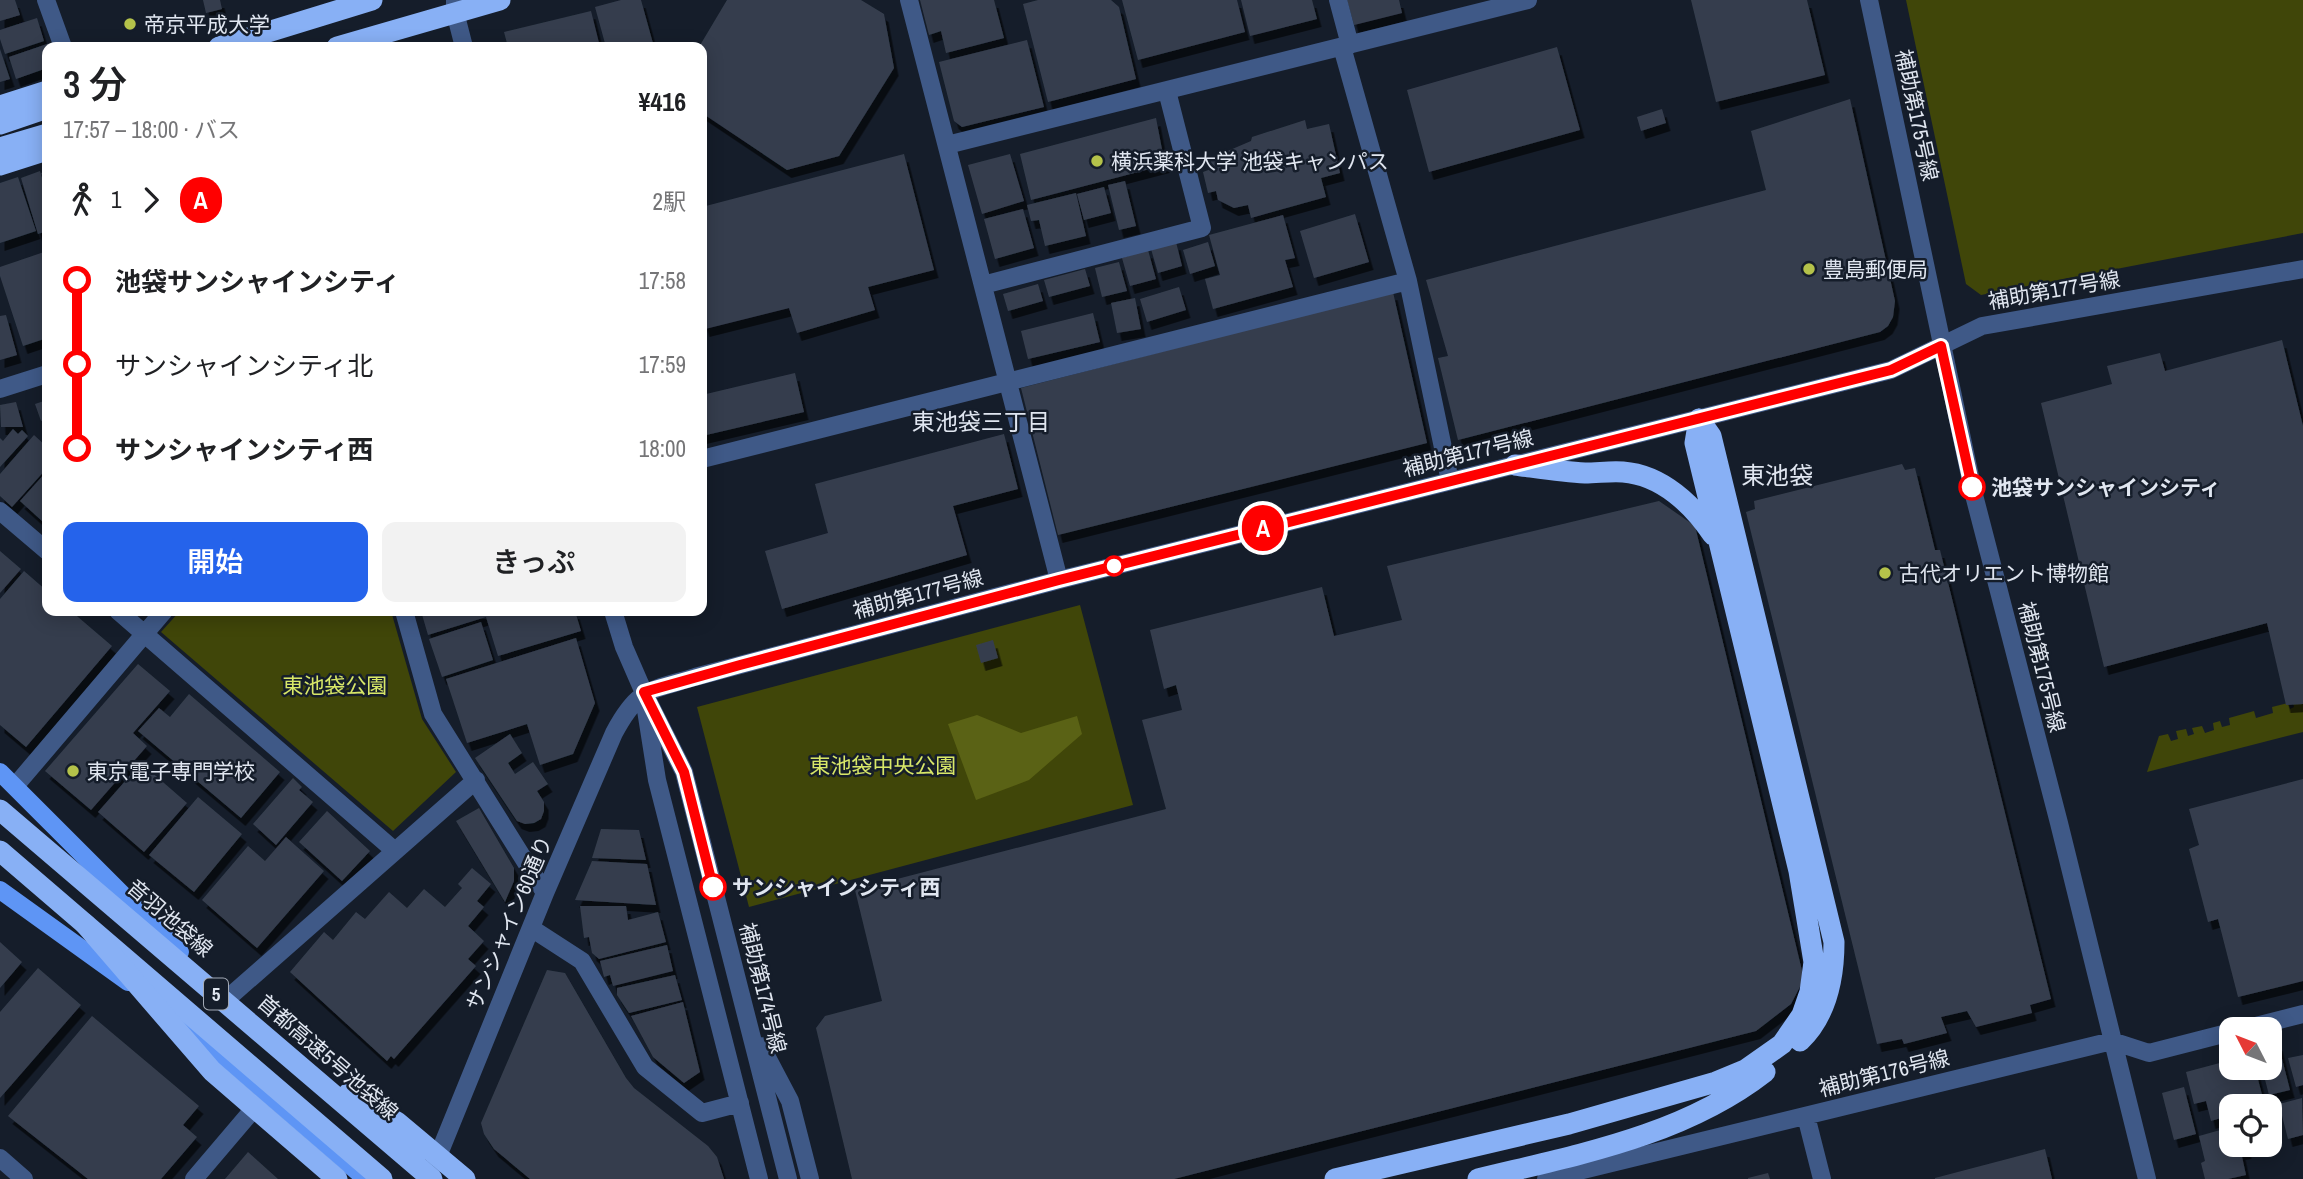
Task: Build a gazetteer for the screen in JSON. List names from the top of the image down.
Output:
{
  "streets": {
    "highway": ["5", "首都高速5号池袋線"],
    "main road": ["音羽池袋線"],
    "street": [
      "補助第175号線",
      "補助第177号線",
      "サンシャイン60通り",
      "補助第174号線",
      "補助第176号線"
    ]
  },
  "crossings": [
    ["補助第175号線", "補助第177号線"],
    ["補助第175号線", "補助第176号線"],
    ["補助第177号線", "サンシャイン60通り"],
    ["補助第177号線", "補助第174号線"],
    ["音羽池袋線", "サンシャイン60通り"],
    ["音羽池袋線", "首都高速5号池袋線"],
    ["サンシャイン60通り", "補助第174号線"],
    ["サンシャイン60通り", "首都高速5号池袋線"]
  ],
  "districts": ["東池袋三丁目", "東池袋"],
  "parks": ["東池袋公園", "東池袋中央公園"],
  "places": [
    "帝京平成大学",
    "横浜薬科大学 池袋キャンパス",
    "豊島郵便局",
    "池袋サンシャインシティ",
    "古代オリエント博物館",
    "東京電子専門学校",
    "サンシャインシティ西"
  ],
  "lines": ["bus line A"],
  "north": "top left",
  "page": {
    "on_map": "A",
    "heading": ["3 分", "17:57 – 18:00 · バス", "¥416"],
    "legs": ["1", "A", "2駅"],
    "list": [
      {
        "name": "池袋サンシャインシティ",
        "value": "17:58"
      },
      {
        "name": "サンシャインシティ北",
        "value": "17:59"
      },
      {
        "name": "サンシャインシティ西",
        "value": "18:00"
      }
    ],
    "buttons": ["開始", "きっぷ"]
  }
}
